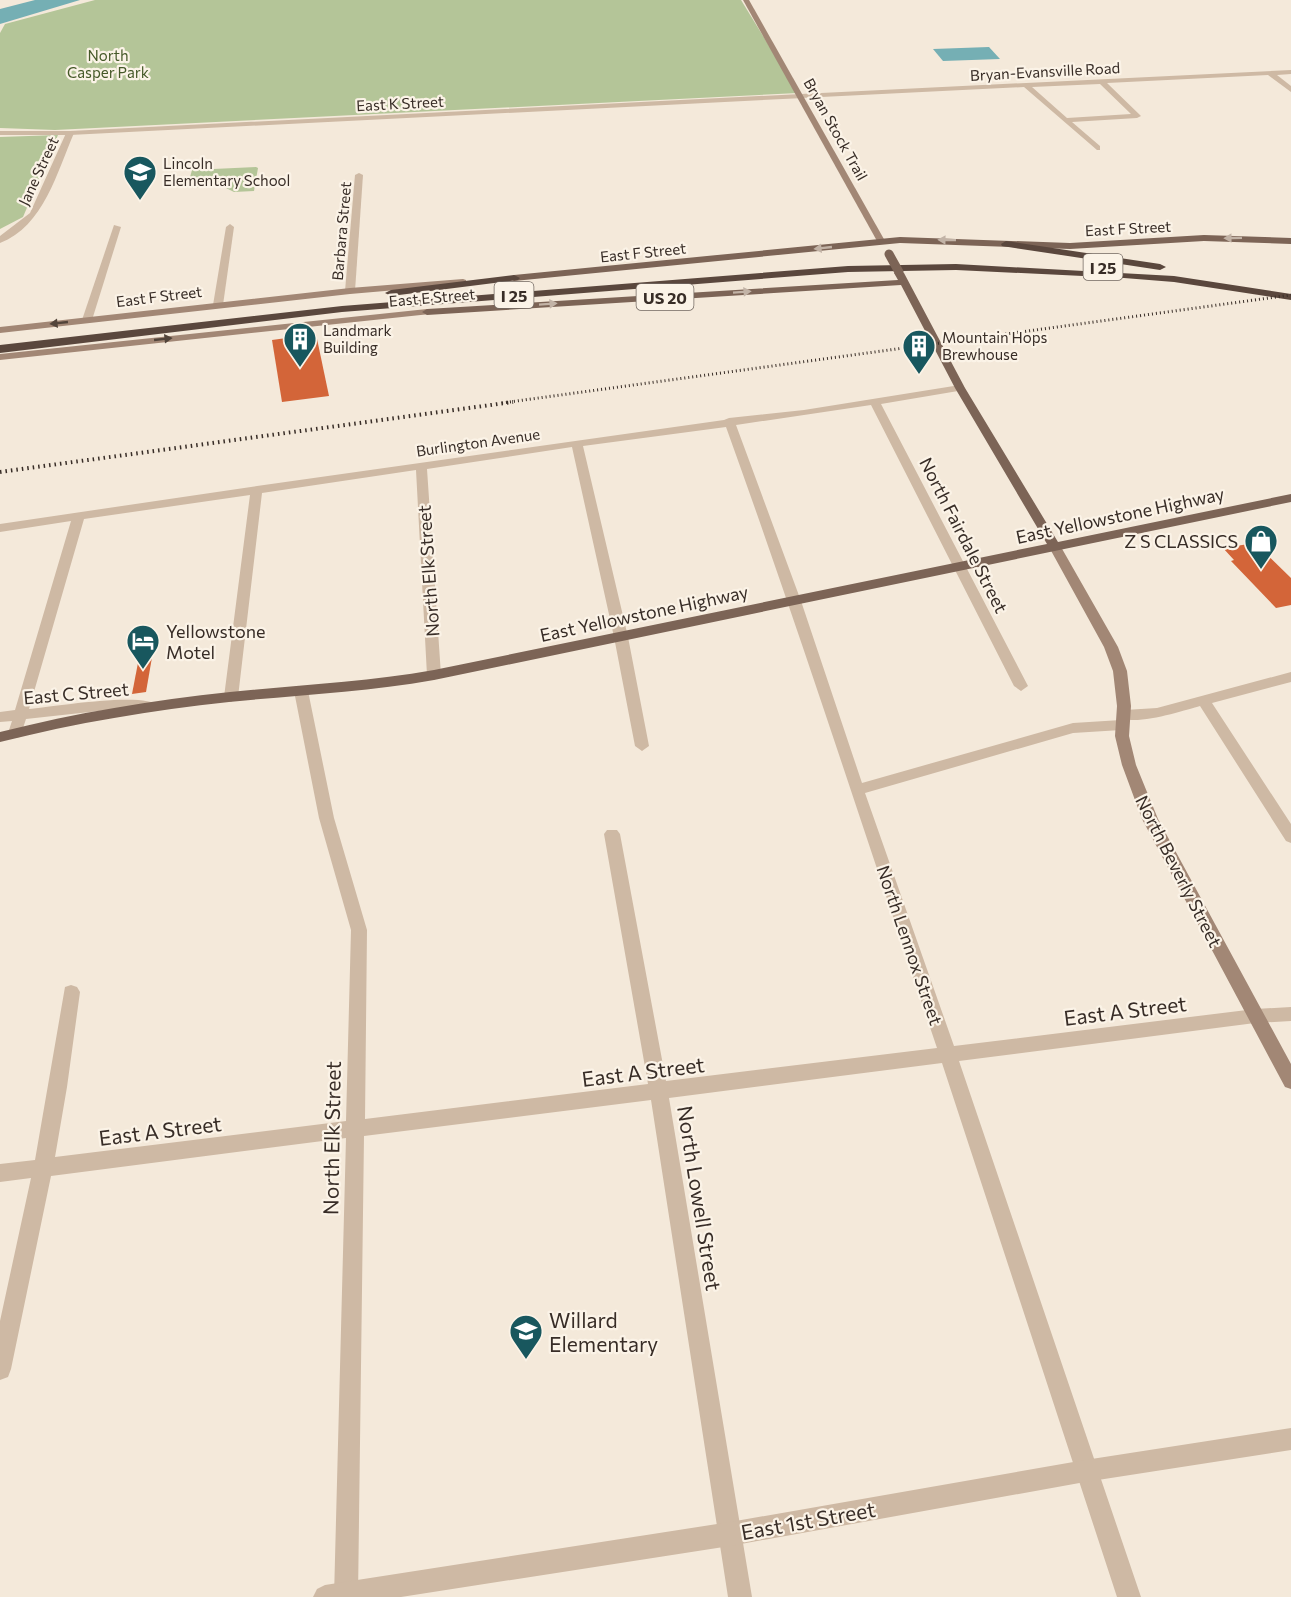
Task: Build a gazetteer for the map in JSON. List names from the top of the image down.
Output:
{
  "streets": {
    "highway": ["I 25", "US 20"],
    "main road": [
      "Bryan Stock Trail",
      "East F Street",
      "East E Street",
      "East Yellowstone Highway",
      "North Beverly Street"
    ],
    "street": [
      "Bryan-Evansville Road",
      "East K Street",
      "Jane Street",
      "Barbara Street",
      "Burlington Avenue",
      "North Fairdale Street",
      "North Elk Street",
      "East C Street",
      "North Lennox Street",
      "East A Street",
      "North Lowell Street",
      "East 1st Street"
    ]
  },
  "crossings": [
    ["Bryan-Evansville Road", "East K Street"],
    ["Bryan-Evansville Road", "Bryan Stock Trail"],
    ["East K Street", "Bryan Stock Trail"],
    ["East K Street", "Jane Street"],
    ["Bryan Stock Trail", "East F Street"],
    ["Bryan Stock Trail", "East E Street"],
    ["Bryan Stock Trail", "North Beverly Street"],
    ["East F Street", "Barbara Street"],
    ["East F Street", "US 20"],
    ["I 25", "US 20"],
    ["East E Street", "US 20"],
    ["East E Street", "North Beverly Street"],
    ["Burlington Avenue", "North Fairdale Street"],
    ["Burlington Avenue", "North Elk Street"],
    ["Burlington Avenue", "North Beverly Street"],
    ["Burlington Avenue", "North Lennox Street"],
    ["East Yellowstone Highway", "North Fairdale Street"],
    ["East Yellowstone Highway", "North Elk Street"],
    ["East Yellowstone Highway", "East C Street"],
    ["East Yellowstone Highway", "North Beverly Street"],
    ["East Yellowstone Highway", "North Lennox Street"],
    ["North Elk Street", "East A Street"],
    ["North Elk Street", "East 1st Street"],
    ["North Beverly Street", "East A Street"],
    ["North Lennox Street", "East A Street"],
    ["North Lennox Street", "East 1st Street"],
    ["East A Street", "North Lowell Street"],
    ["North Lowell Street", "East 1st Street"]
  ],
  "one_way": ["East F Street", "East E Street"],
  "parks": ["North Casper Park"],
  "places": {
    "school or university": ["Lincoln Elementary School", "Willard Elementary"],
    "building": ["Landmark Building", "Mountain Hops Brewhouse"],
    "shop": ["Z S CLASSICS"],
    "hotel": ["Yellowstone Motel"]
  }
}
